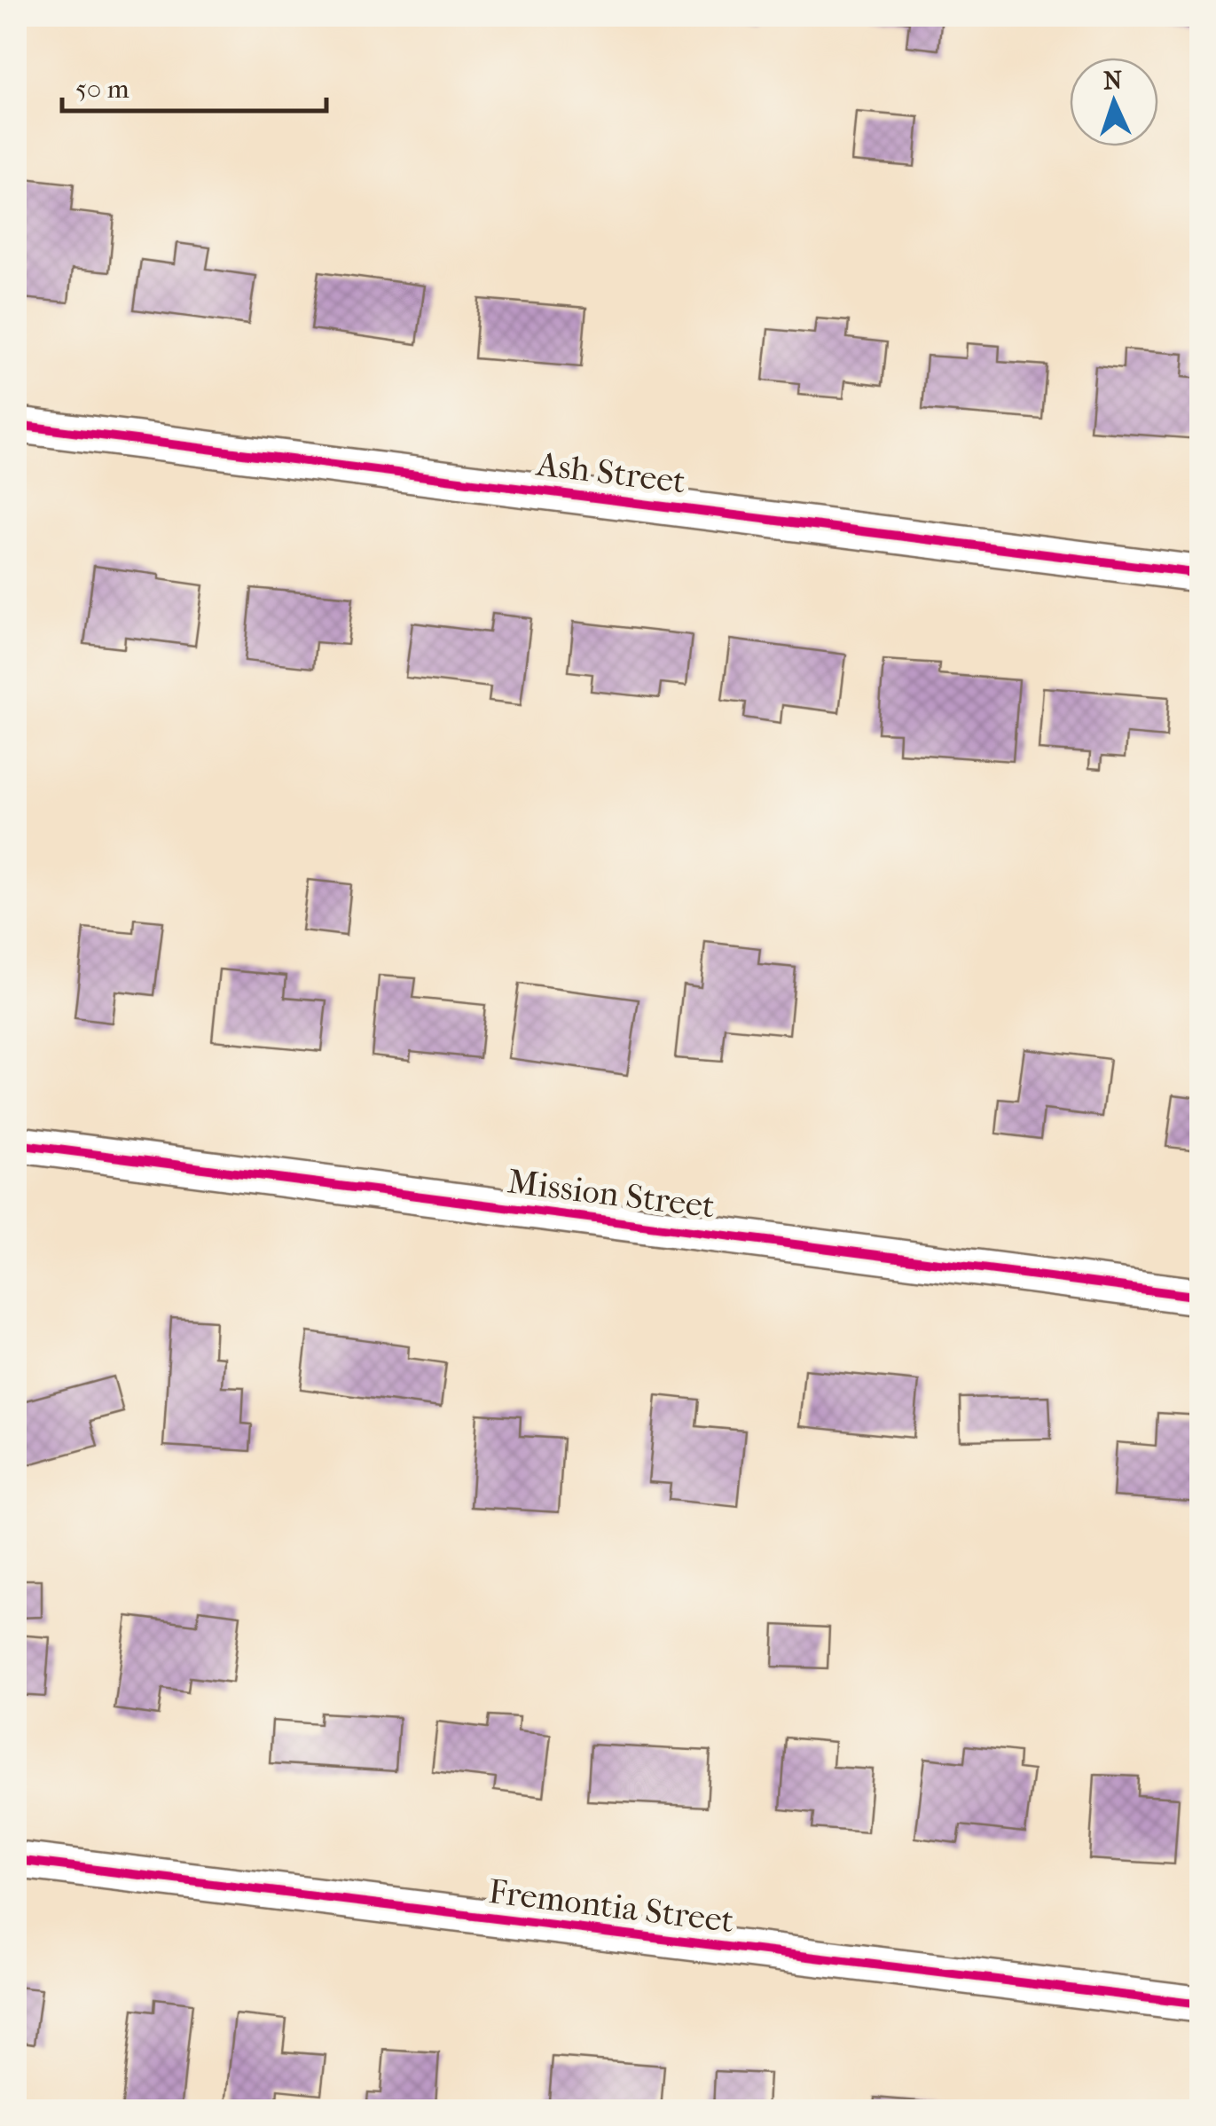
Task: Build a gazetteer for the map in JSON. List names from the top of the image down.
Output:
{
  "streets": {
    "street": ["Ash Street", "Mission Street", "Fremontia Street"]
  },
  "scale_bar": "50 m",
  "north": "top"
}
